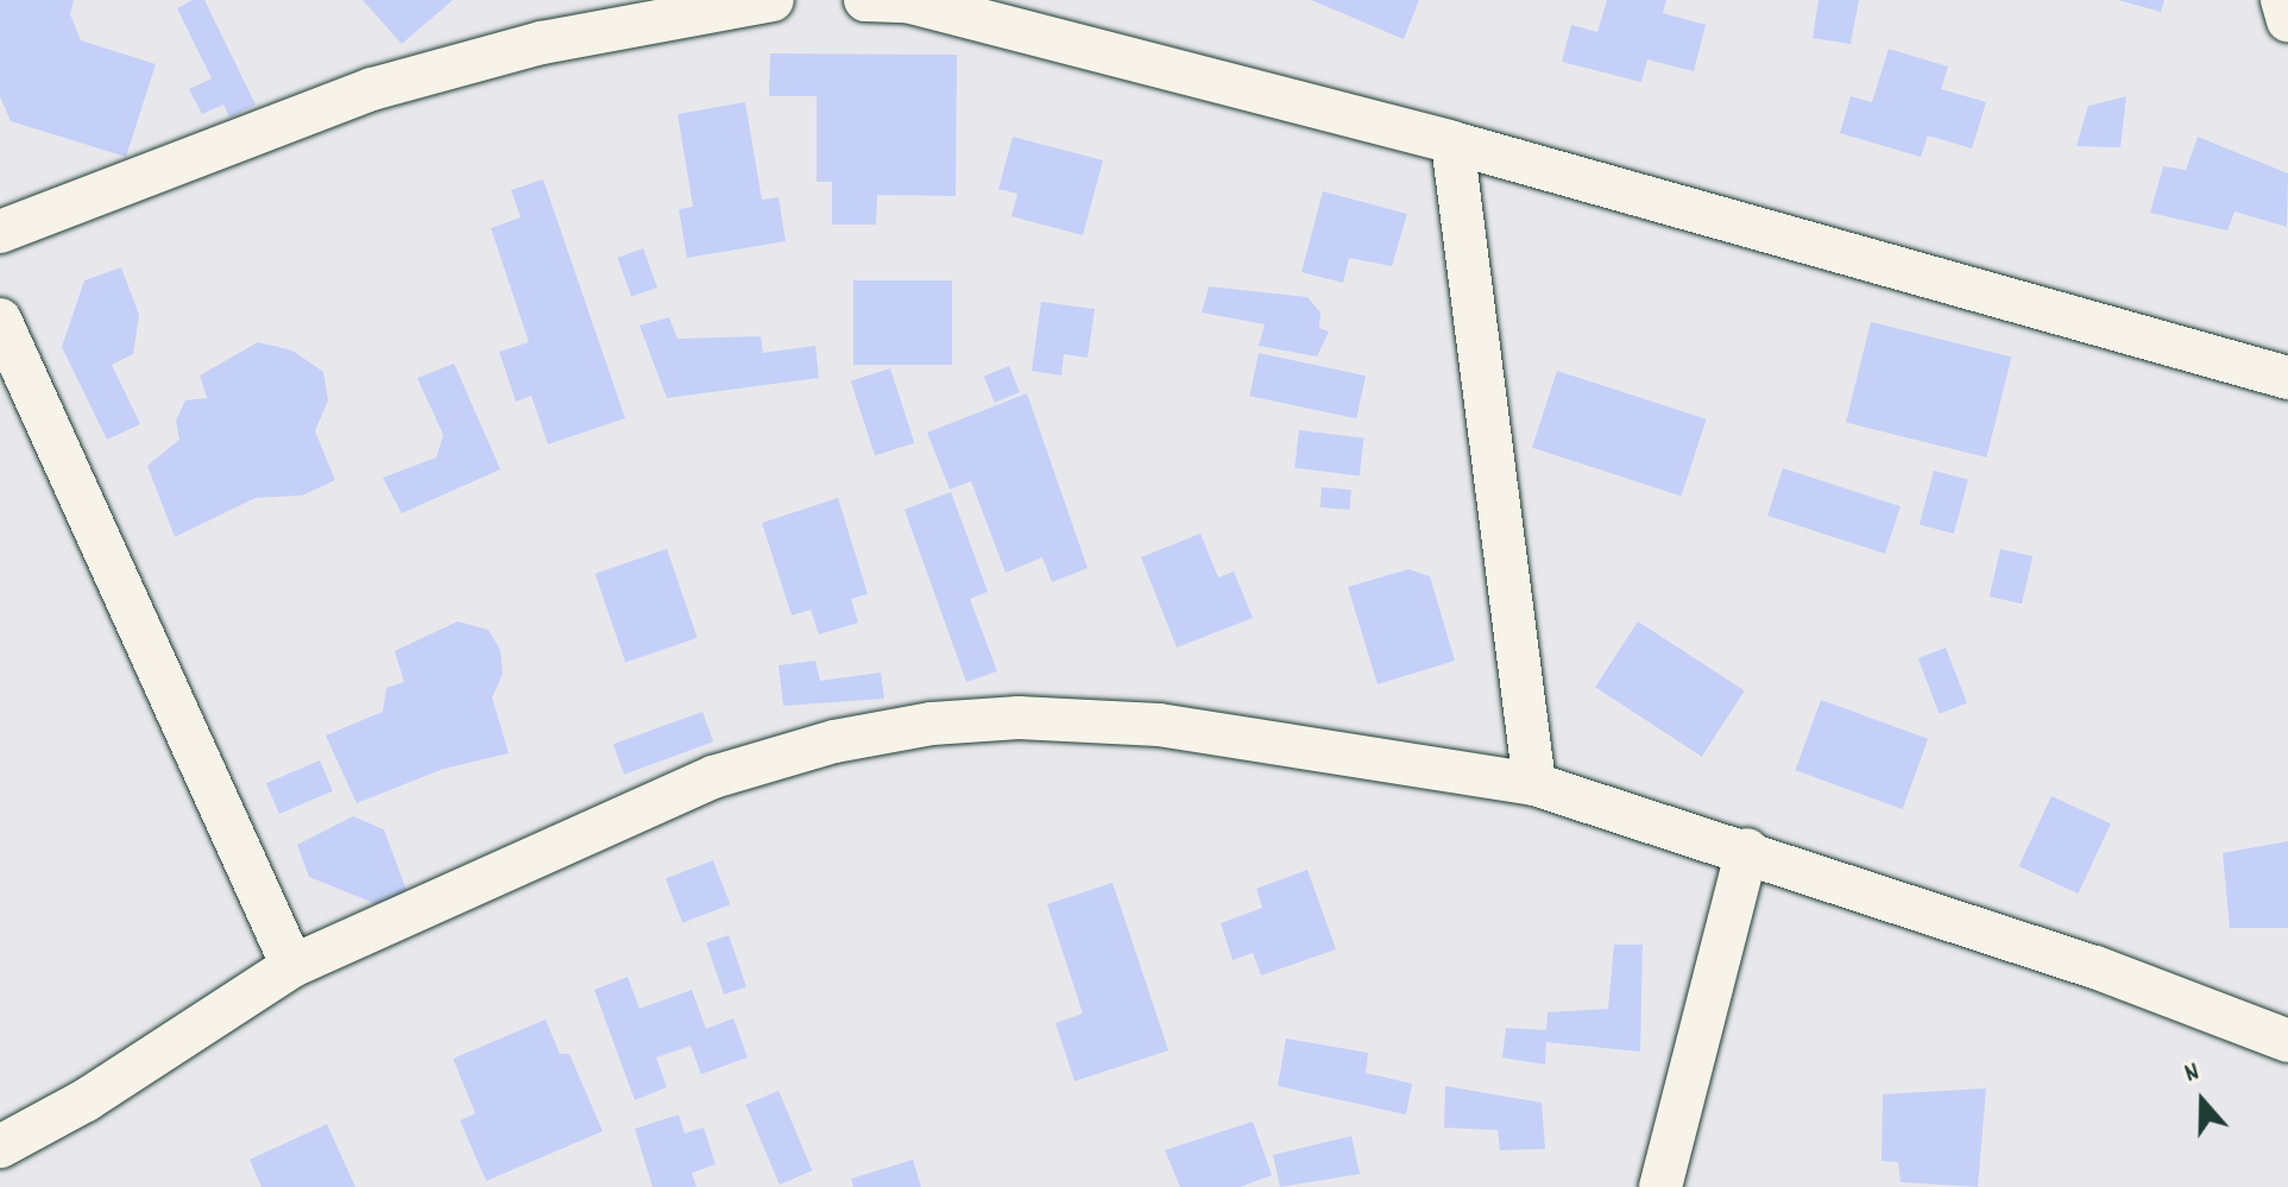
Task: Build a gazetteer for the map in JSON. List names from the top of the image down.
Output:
{
  "north": "top"
}
